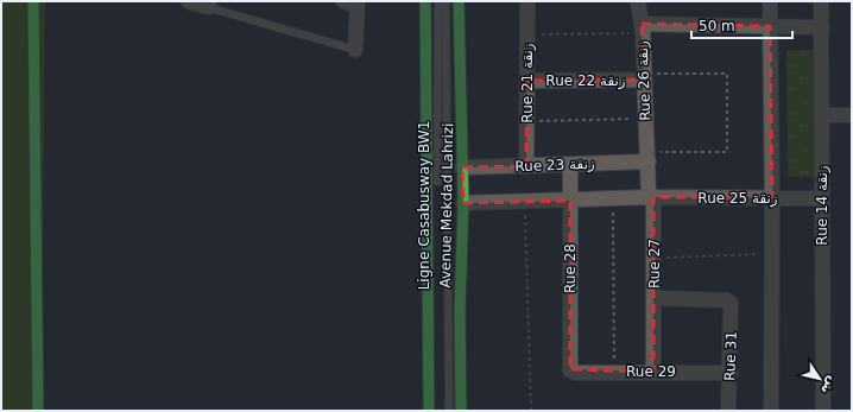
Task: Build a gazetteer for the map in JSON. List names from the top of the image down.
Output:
{
  "streets": {
    "main road": ["Avenue Mekdad Lahrizi"],
    "street": [
      "Rue 22 زنقة",
      "Rue 26 زنقة",
      "Rue 21 زنقة",
      "Rue 23 زنقة",
      "Rue 25 زنقة",
      "Rue 14 زنقة",
      "Rue 27",
      "Rue 28",
      "Rue 31",
      "Rue 29"
    ],
    "lane": ["Ligne Casabusway BW1"]
  },
  "crossings": [
    ["Rue 22 زنقة", "Rue 26 زنقة"],
    ["Rue 22 زنقة", "Rue 21 زنقة"],
    ["Rue 26 زنقة", "Rue 23 زنقة"],
    ["Rue 26 زنقة", "Rue 27"],
    ["Rue 21 زنقة", "Rue 23 زنقة"],
    ["Rue 23 زنقة", "Avenue Mekdad Lahrizi"],
    ["Rue 23 زنقة", "Rue 27"],
    ["Rue 23 زنقة", "Rue 28"],
    ["Rue 25 زنقة", "Avenue Mekdad Lahrizi"],
    ["Rue 25 زنقة", "Rue 14 زنقة"],
    ["Rue 25 زنقة", "Rue 27"],
    ["Rue 25 زنقة", "Rue 28"],
    ["Rue 27", "Rue 31"],
    ["Rue 27", "Rue 29"],
    ["Rue 28", "Rue 29"],
    ["Rue 31", "Rue 29"]
  ],
  "scale_bar": "50 m",
  "north": "bottom right"
}
